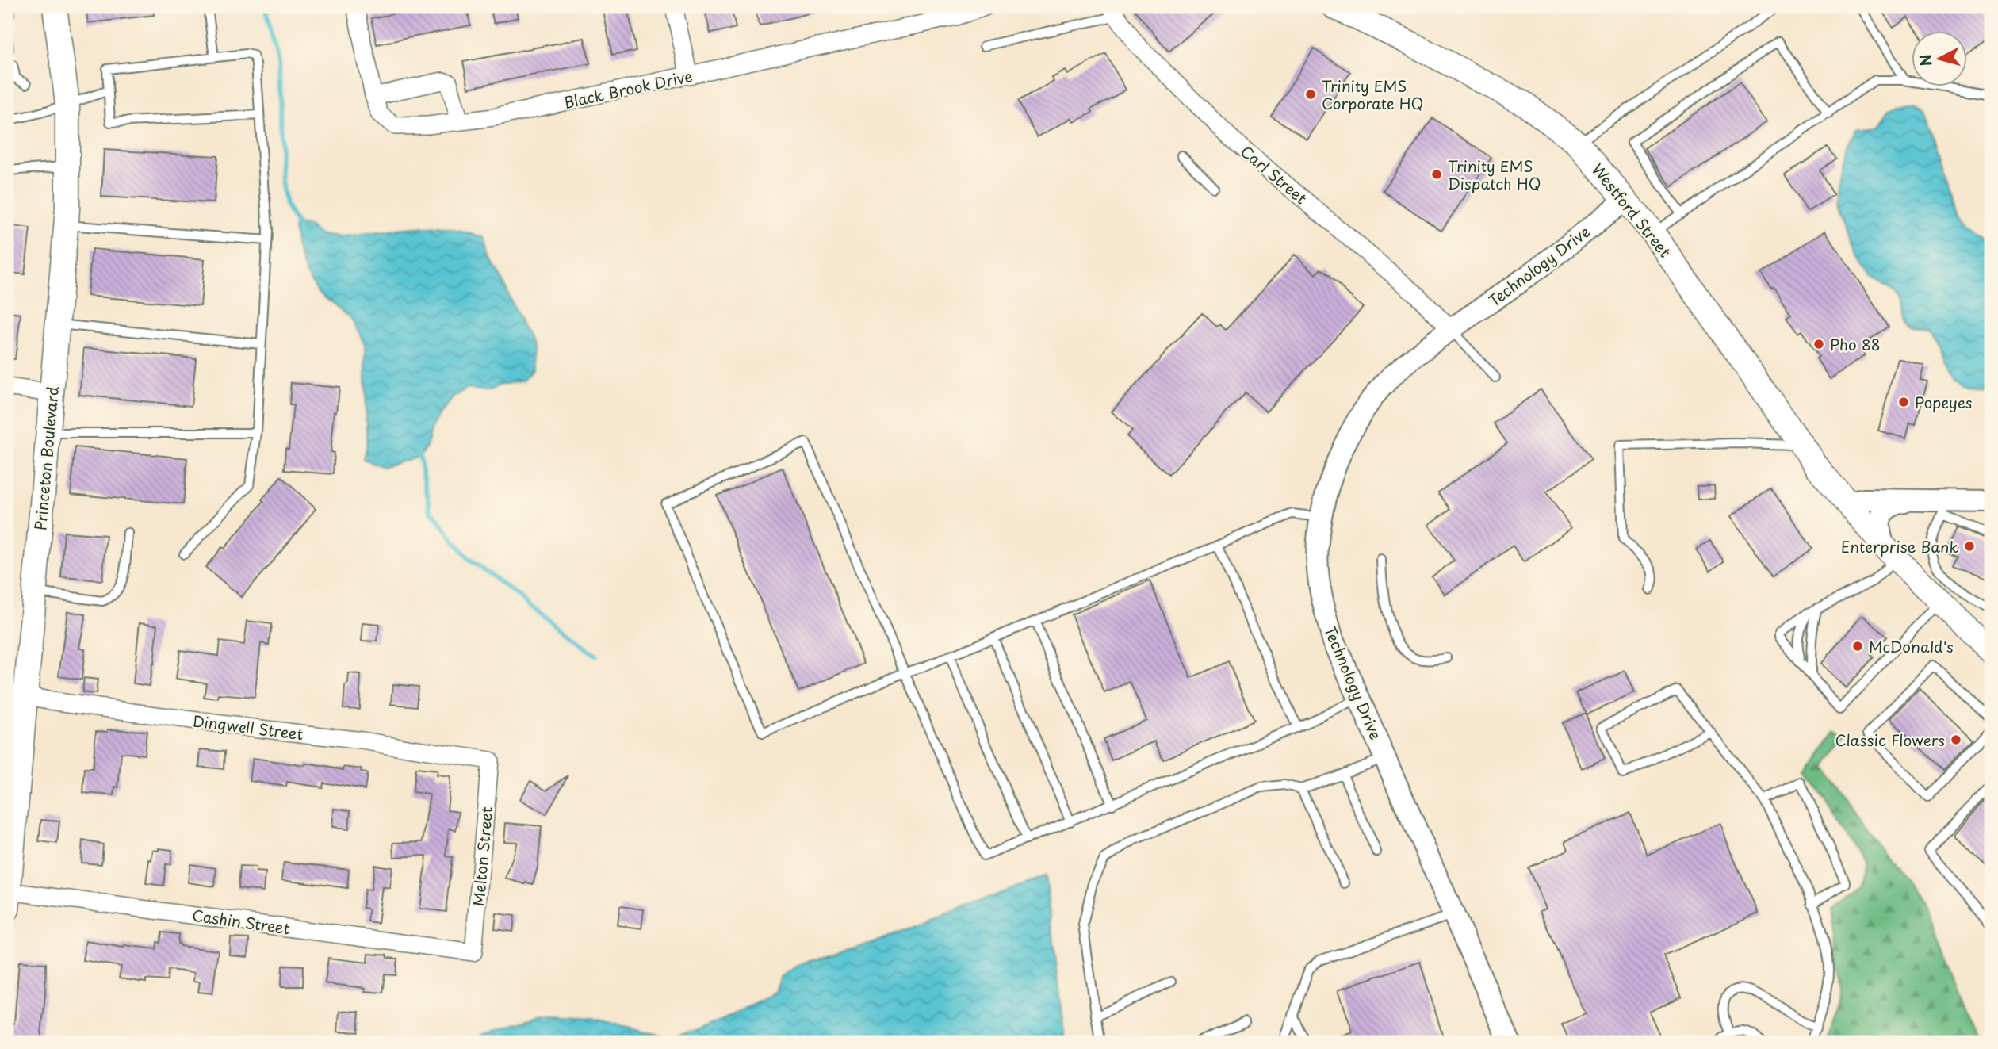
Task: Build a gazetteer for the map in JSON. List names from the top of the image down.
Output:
{
  "streets": {
    "main road": ["Westford Street", "Princeton Boulevard"],
    "street": [
      "Black Brook Drive",
      "Carl Street",
      "Technology Drive",
      "Dingwell Street",
      "Melton Street",
      "Cashin Street"
    ]
  },
  "crossings": [
    ["Carl Street", "Technology Drive"],
    ["Westford Street", "Technology Drive"],
    ["Princeton Boulevard", "Dingwell Street"],
    ["Princeton Boulevard", "Cashin Street"],
    ["Dingwell Street", "Melton Street"],
    ["Melton Street", "Cashin Street"]
  ],
  "places": [
    "Trinity EMS Corporate HQ",
    "Trinity EMS Dispatch HQ",
    "Pho 88",
    "Popeyes",
    "Enterprise Bank",
    "McDonald's",
    "Classic Flowers"
  ],
  "north": "left"
}
